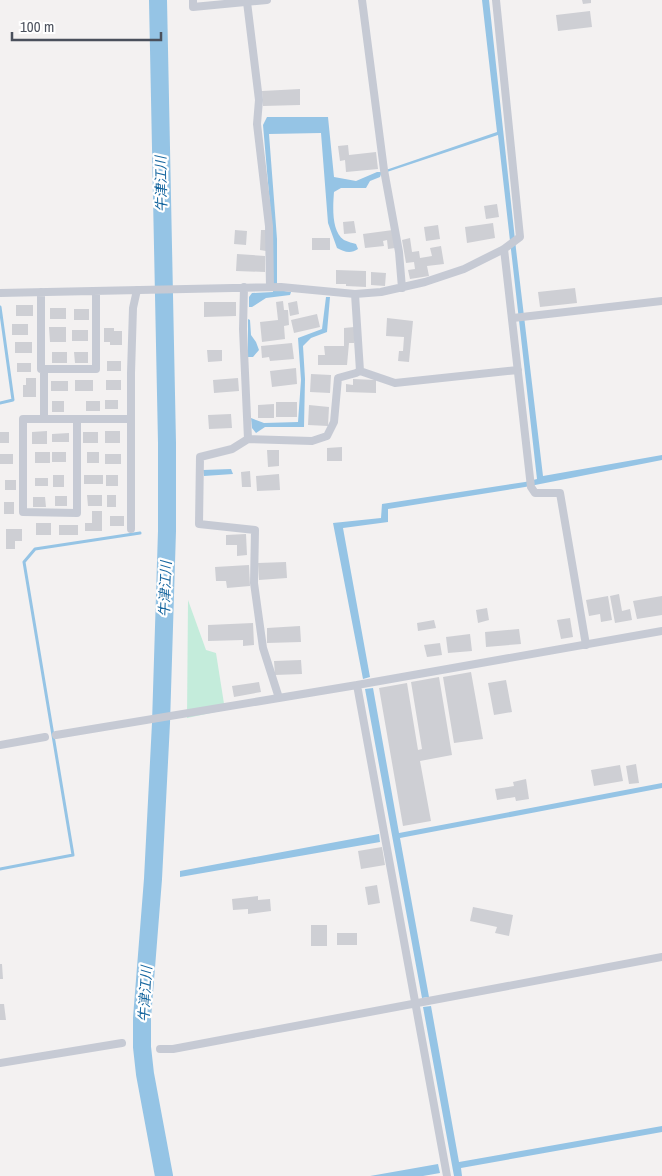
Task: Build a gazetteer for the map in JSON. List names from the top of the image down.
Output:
{
  "water": ["牛津江川"],
  "scale_bar": "100 m"
}
